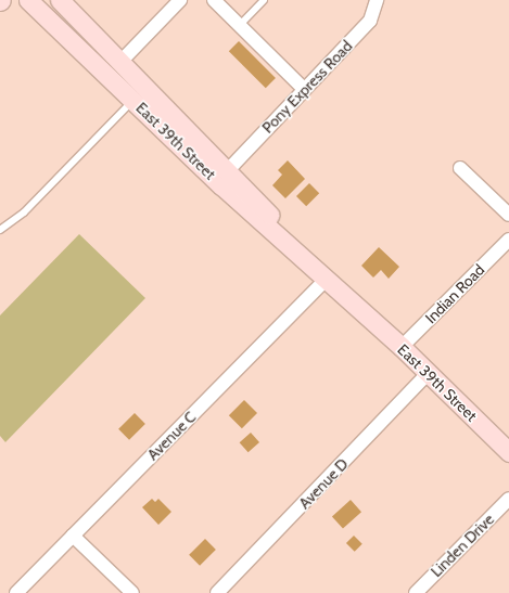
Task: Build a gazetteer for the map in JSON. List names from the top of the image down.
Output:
{
  "streets": {
    "main road": ["East 39th Street"],
    "street": [
      "Pony Express Road",
      "Indian Road",
      "Avenue C",
      "Avenue D",
      "Linden Drive"
    ]
  },
  "crossings": [
    ["Pony Express Road", "East 39th Street"],
    ["East 39th Street", "Indian Road"],
    ["East 39th Street", "Avenue C"],
    ["East 39th Street", "Avenue D"]
  ]
}
